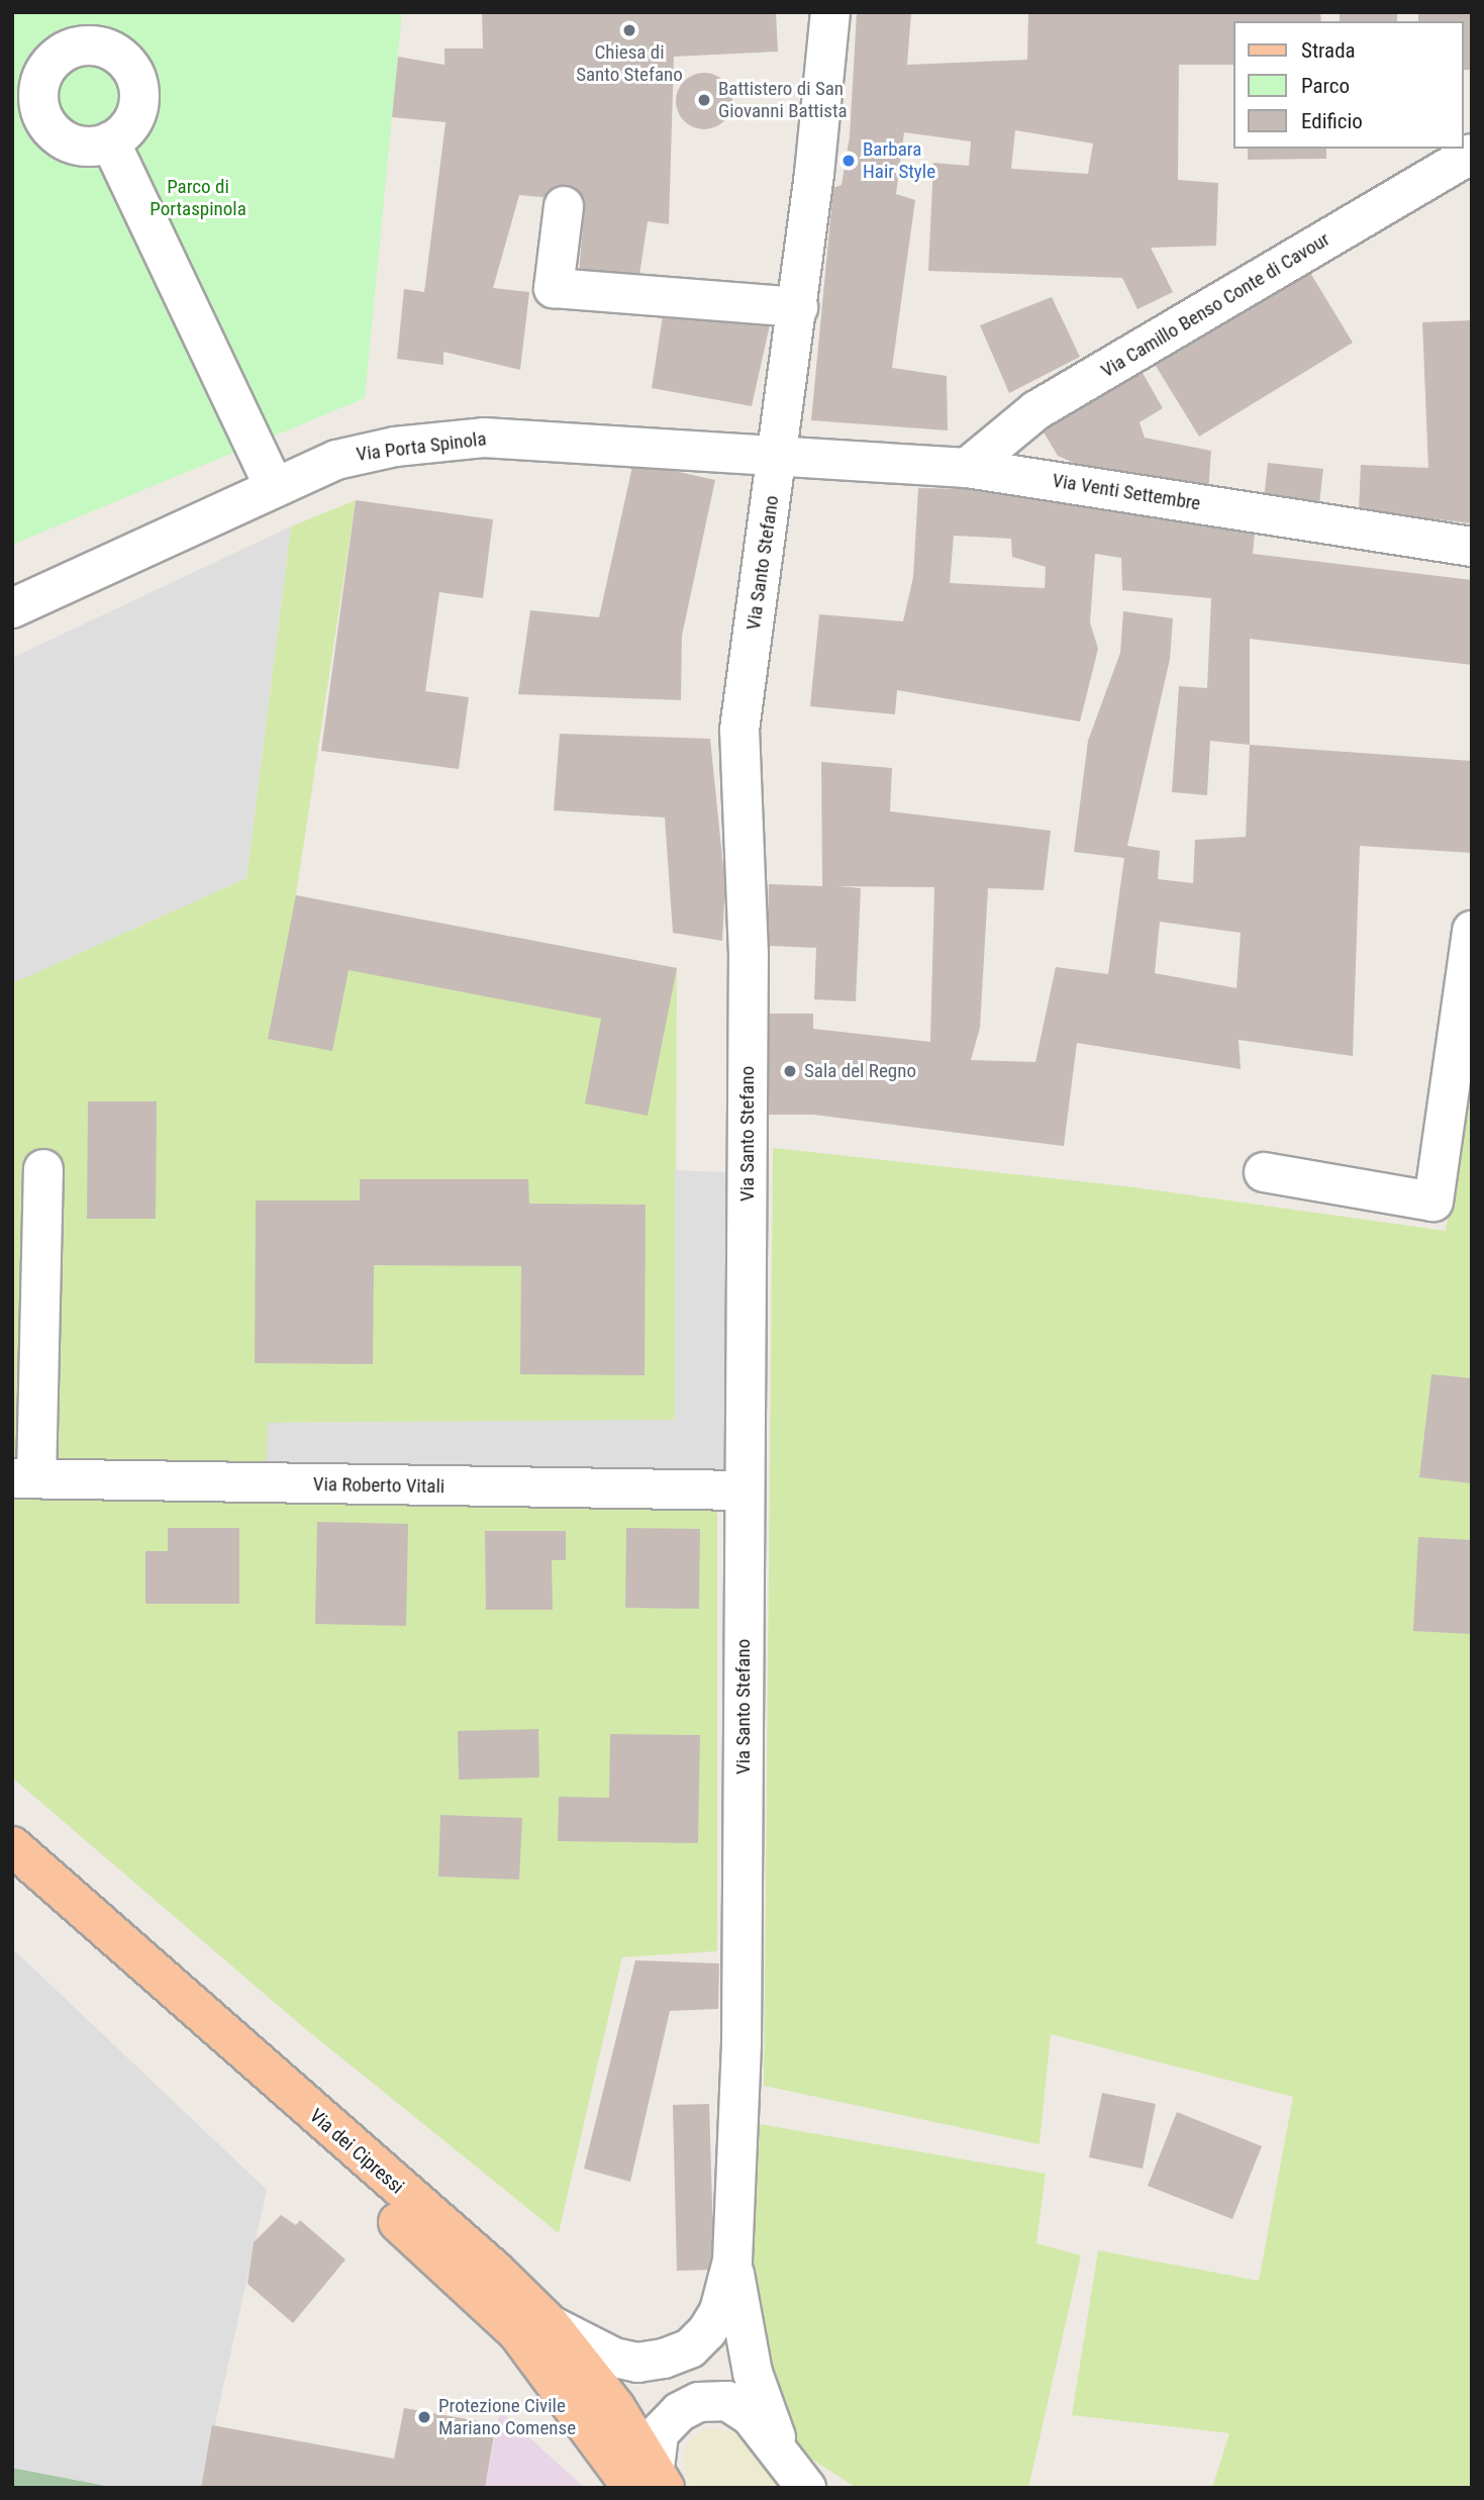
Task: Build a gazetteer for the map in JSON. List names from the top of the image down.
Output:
{
  "streets": {
    "main road": ["Via dei Cipressi"],
    "street": [
      "Via Camillo Benso Conte di Cavour",
      "Via Porta Spinola",
      "Via Venti Settembre",
      "Via Santo Stefano",
      "Via Roberto Vitali"
    ]
  },
  "crossings": [
    ["Via Camillo Benso Conte di Cavour", "Via Venti Settembre"],
    ["Via Porta Spinola", "Via Venti Settembre"],
    ["Via Porta Spinola", "Via Santo Stefano"],
    ["Via Venti Settembre", "Via Santo Stefano"],
    ["Via Santo Stefano", "Via Roberto Vitali"],
    ["Via Santo Stefano", "Via dei Cipressi"]
  ],
  "parks": ["Parco di Portaspinola"],
  "places": [
    "Chiesa di Santo Stefano",
    "Battistero di San Giovanni Battista",
    "Barbara Hair Style",
    "Sala del Regno",
    "Protezione Civile Mariano Comense"
  ],
  "legend": ["Strada", "Parco", "Edificio"]
}
